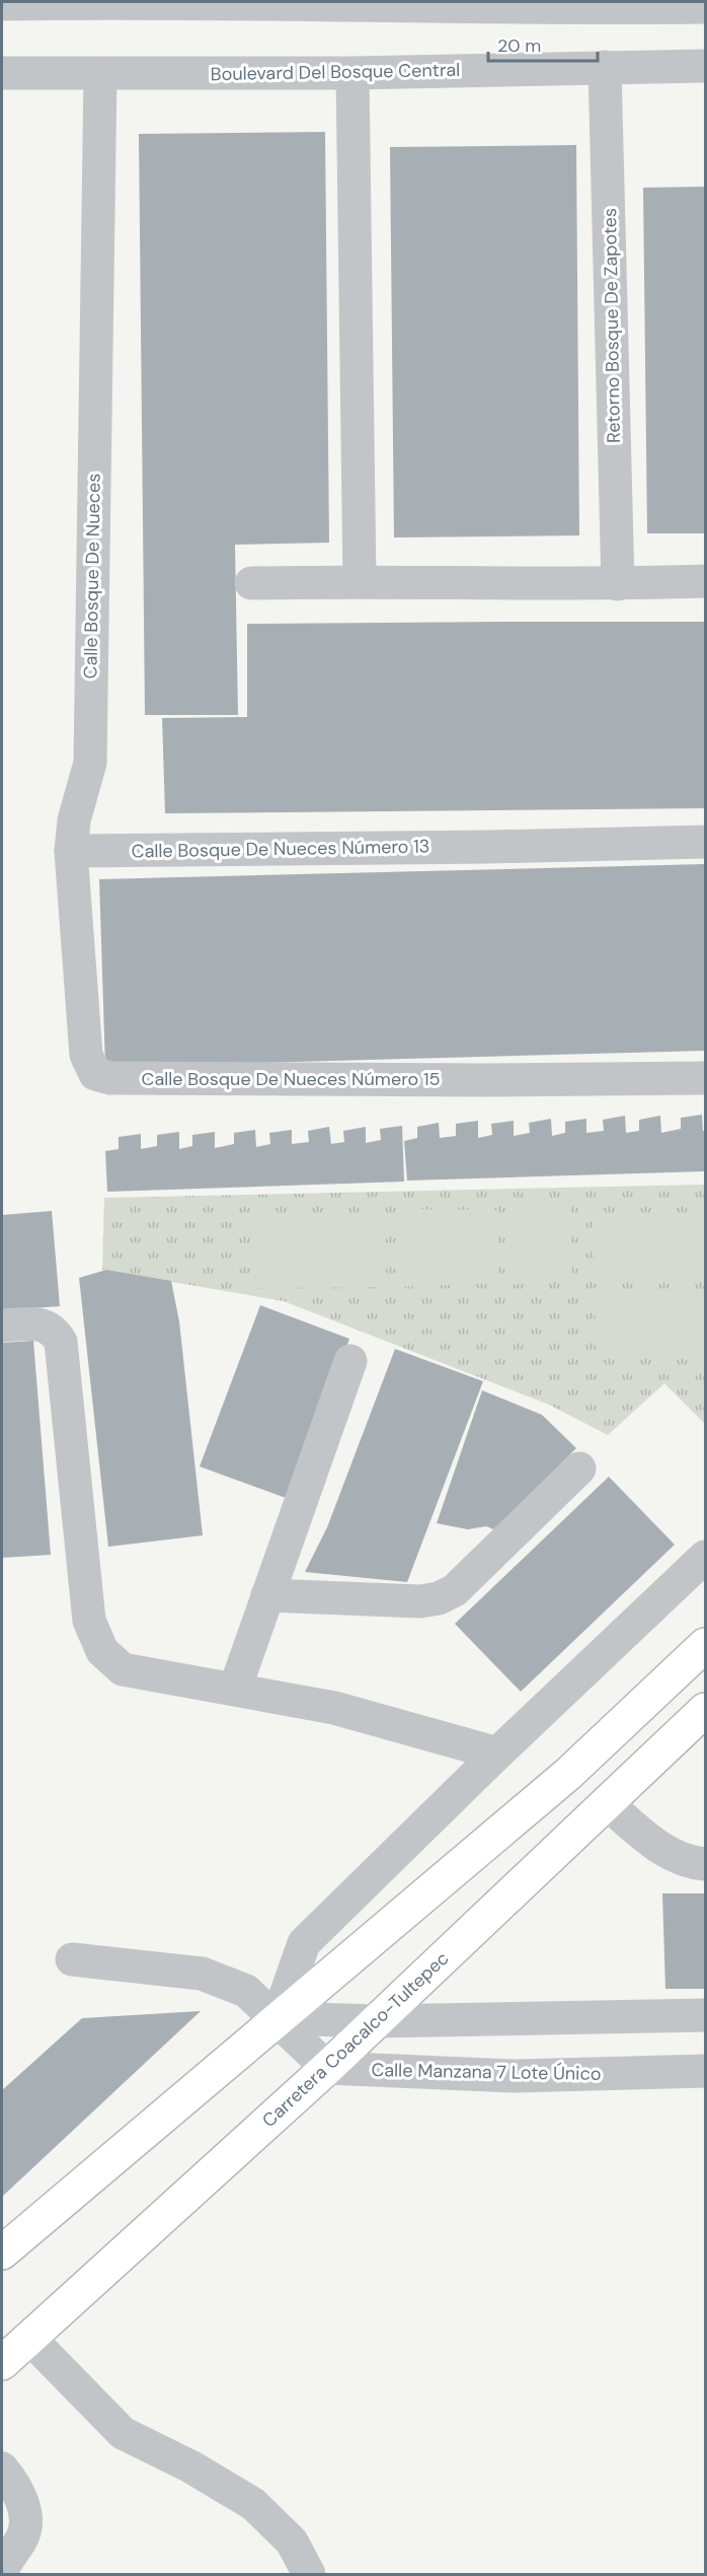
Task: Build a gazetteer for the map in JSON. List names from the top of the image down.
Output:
{
  "streets": {
    "main road": ["Carretera Coacalco-Tultepec"],
    "street": [
      "Boulevard Del Bosque Central",
      "Retorno Bosque De Zapotes",
      "Calle Bosque De Nueces",
      "Calle Bosque De Nueces Número 13",
      "Calle Bosque De Nueces Número 15",
      "Calle Manzana 7 Lote Único"
    ]
  },
  "crossings": [
    ["Boulevard Del Bosque Central", "Retorno Bosque De Zapotes"],
    ["Boulevard Del Bosque Central", "Calle Bosque De Nueces"],
    ["Calle Bosque De Nueces", "Calle Bosque De Nueces Número 13"],
    ["Calle Bosque De Nueces", "Calle Bosque De Nueces Número 15"],
    ["Carretera Coacalco-Tultepec", "Calle Manzana 7 Lote Único"]
  ],
  "scale_bar": "20 m"
}
